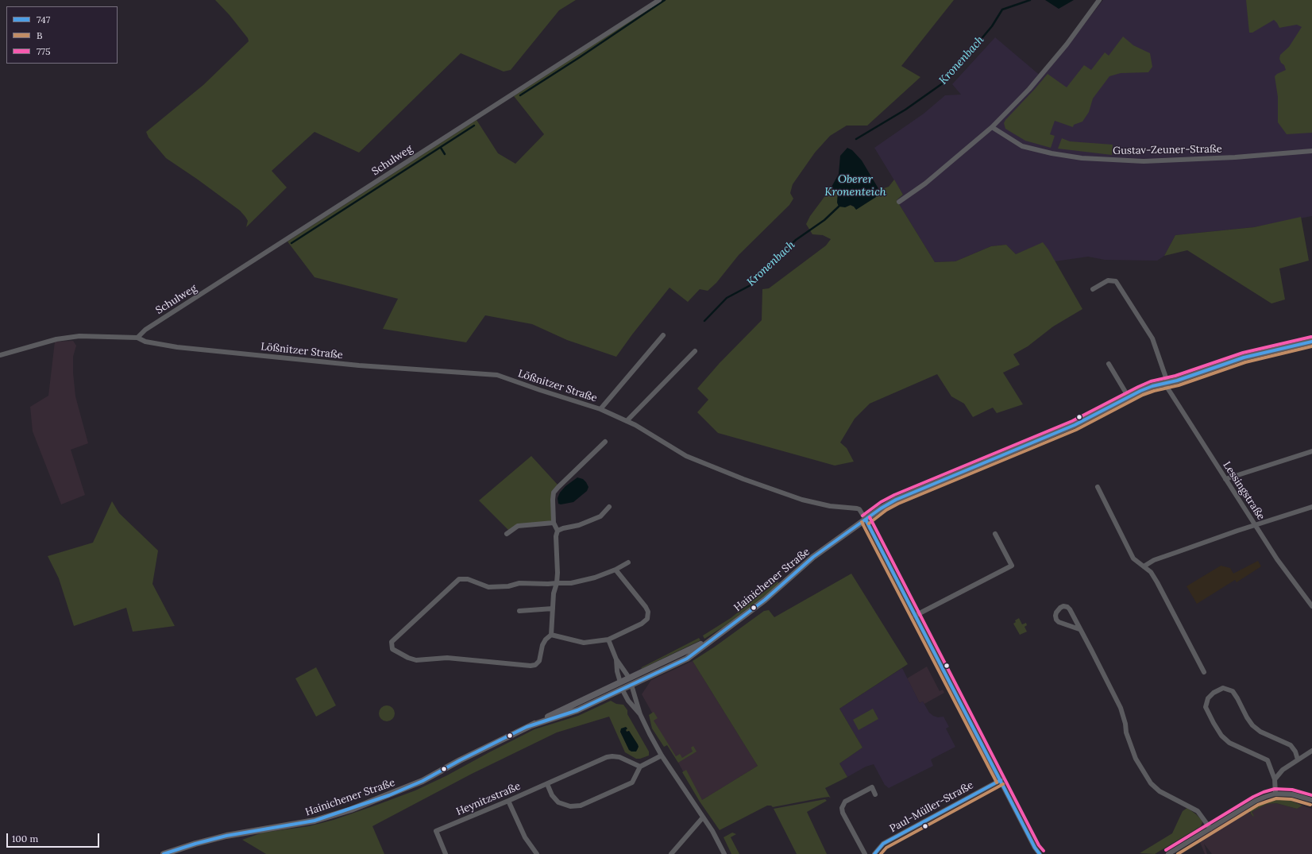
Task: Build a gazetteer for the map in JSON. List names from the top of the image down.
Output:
{
  "streets": {
    "main road": ["Hainichener Straße"],
    "street": [
      "Gustav-Zeuner-Straße",
      "Schulweg",
      "Lößnitzer Straße",
      "Lessingstraße",
      "Heynitzstraße",
      "Paul-Müller-Straße"
    ]
  },
  "crossings": [
    ["Schulweg", "Lößnitzer Straße"],
    ["Lößnitzer Straße", "Hainichener Straße"],
    ["Lößnitzer Straße", "Paul-Müller-Straße"],
    ["Lessingstraße", "Hainichener Straße"]
  ],
  "water": ["Kronenbach", "Oberer Kronenteich"],
  "lines": ["transit line 775", "transit line 747", "transit line B"],
  "legend": ["747", "B", "775"],
  "scale_bar": "100 m"
}
